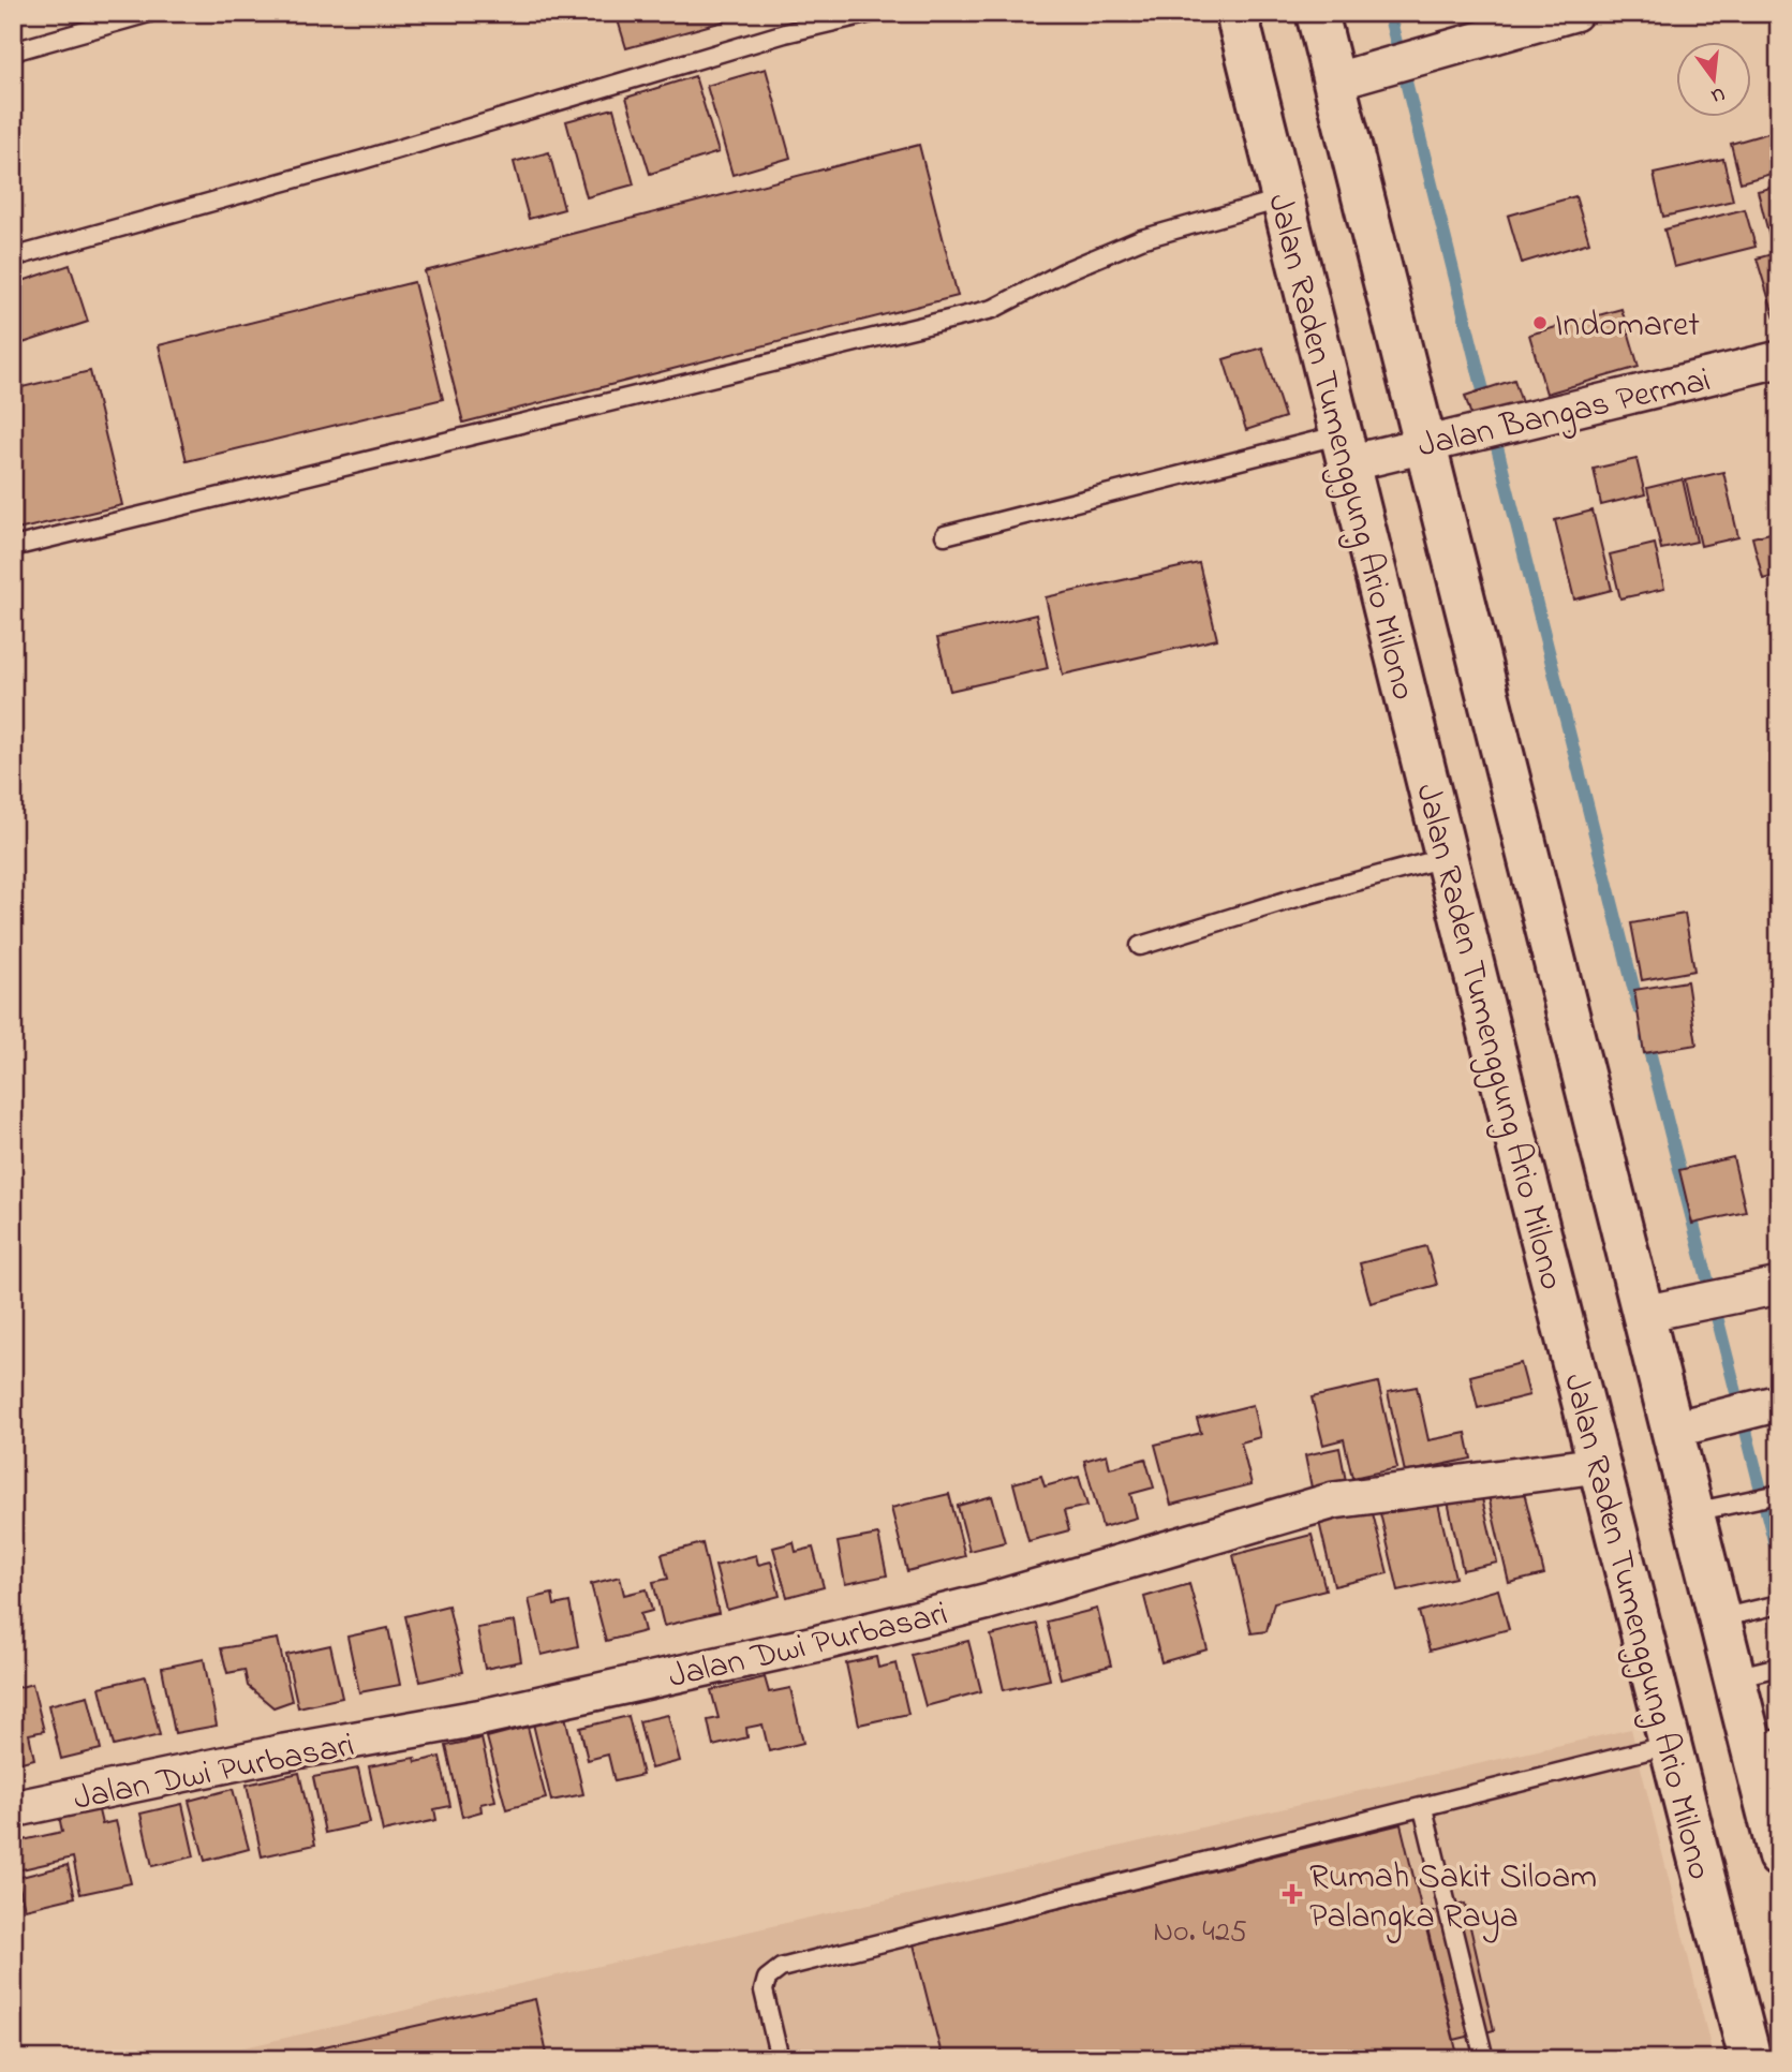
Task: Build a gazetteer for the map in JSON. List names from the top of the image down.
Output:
{
  "streets": {
    "highway": ["Jalan Raden Tumenggung Ario Milono"],
    "street": ["Jalan Bangas Permai", "Jalan Dwi Purbasari"]
  },
  "crossings": [
    ["Jalan Bangas Permai", "Jalan Raden Tumenggung Ario Milono"],
    ["Jalan Raden Tumenggung Ario Milono", "Jalan Dwi Purbasari"]
  ],
  "places": {
    "other": ["Indomaret"],
    "health": ["Rumah Sakit Siloam Palangka Raya"]
  },
  "house_numbers": ["No. 425"],
  "north": "bottom"
}
